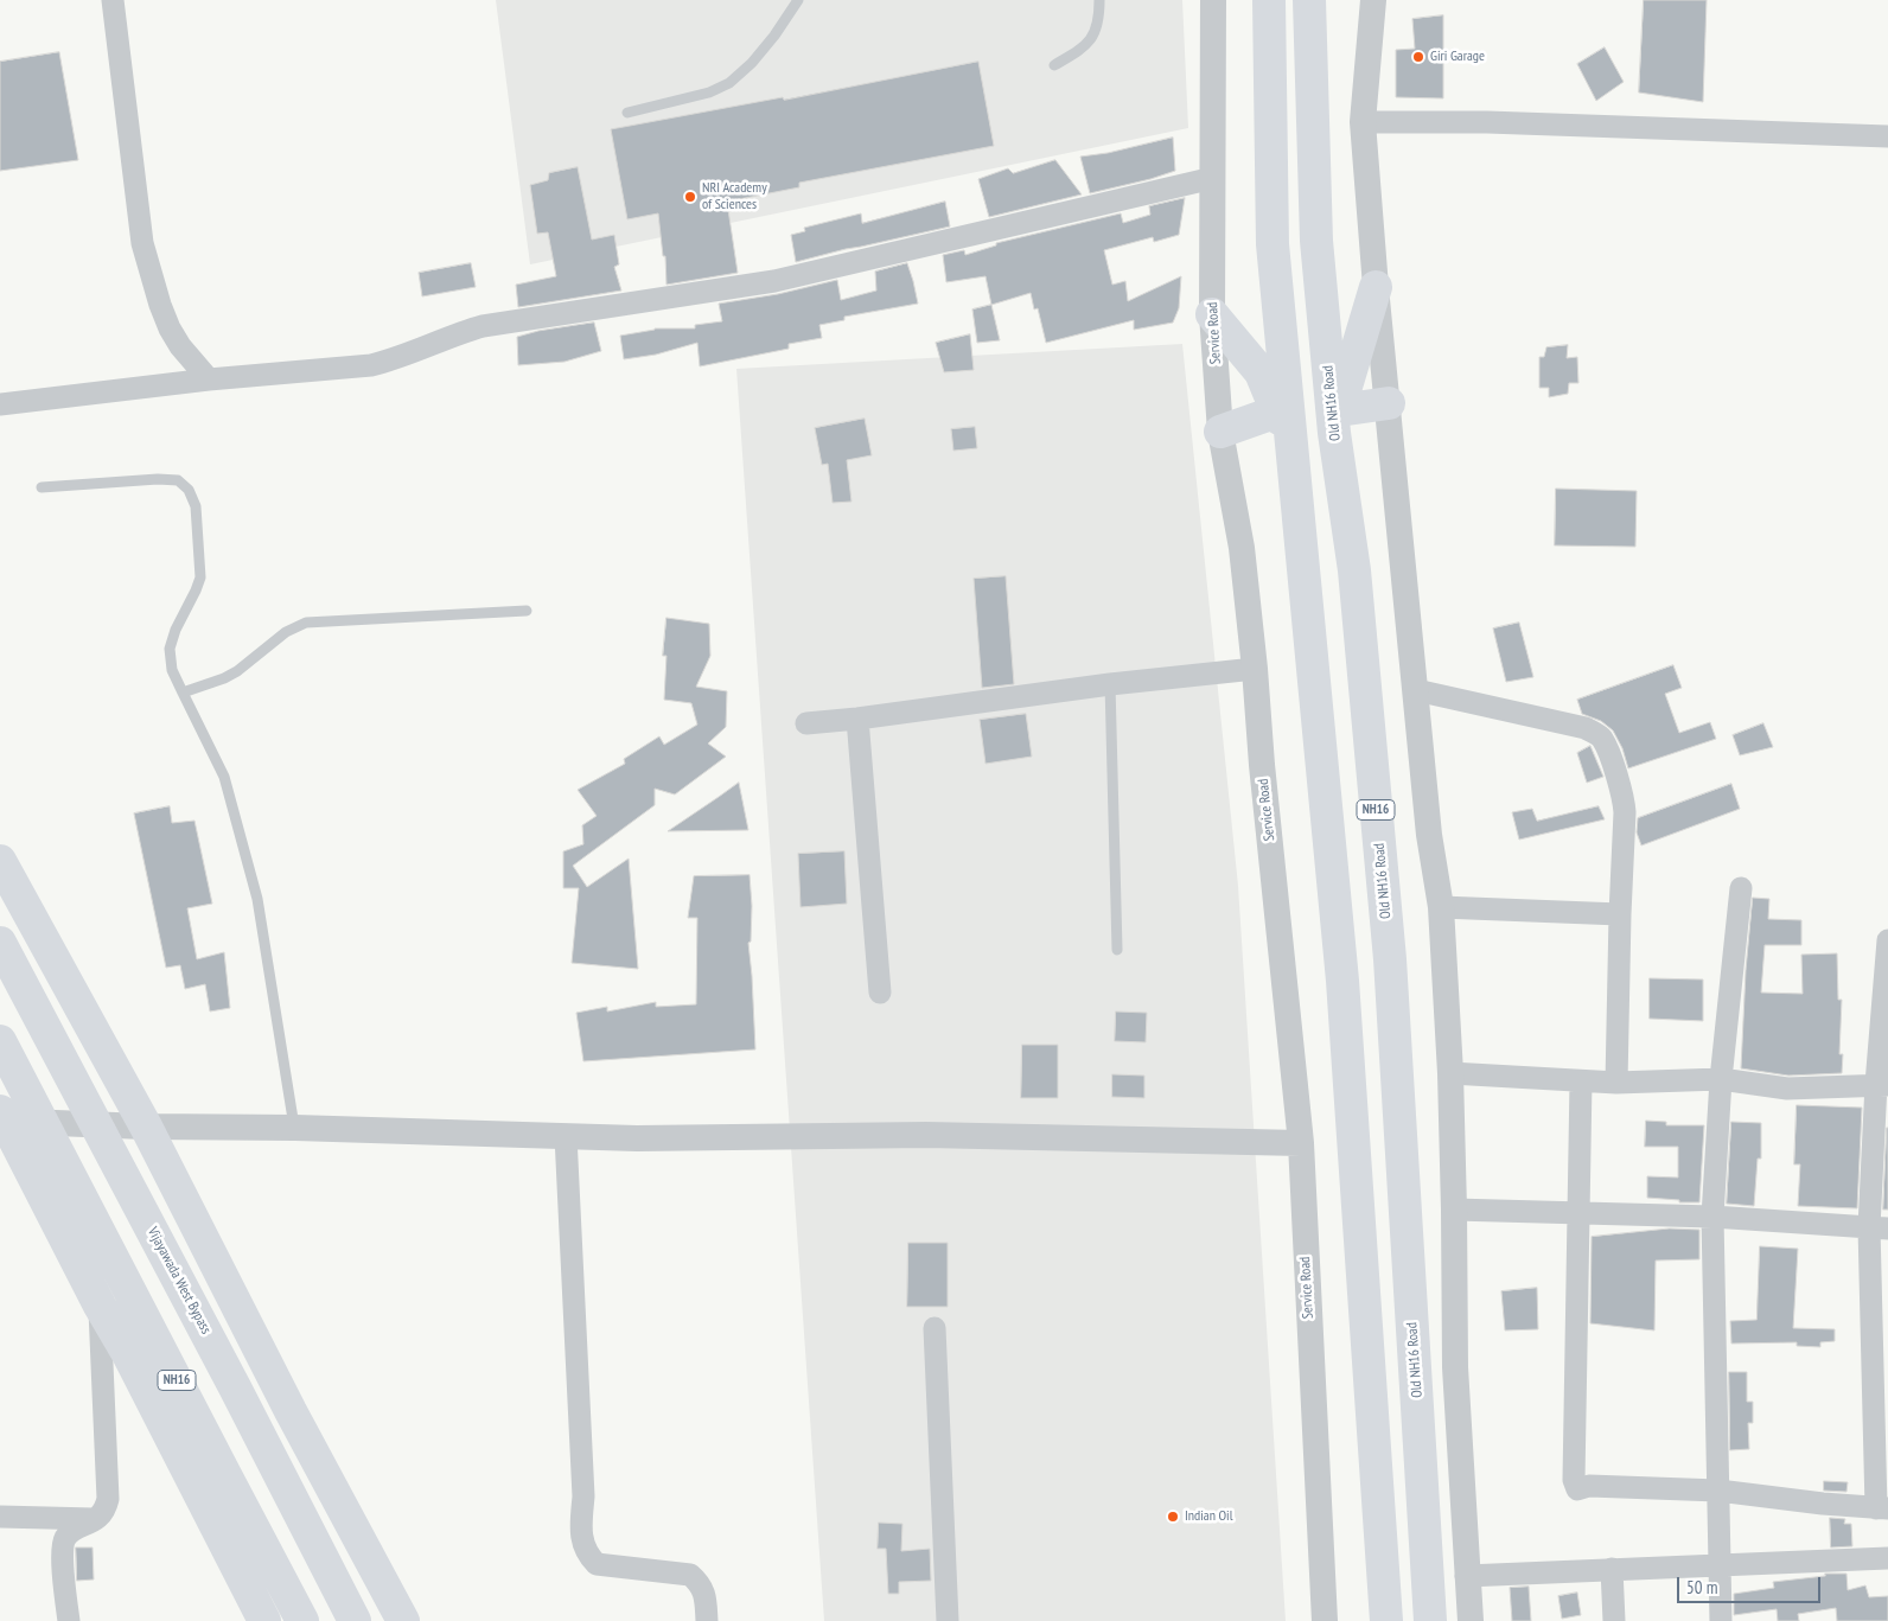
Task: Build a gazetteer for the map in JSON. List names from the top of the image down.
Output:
{
  "streets": {
    "main road": ["Old NH16 Road", "NH16", "Vijayawada West Bypass"],
    "street": ["Service Road"]
  },
  "places": ["Giri Garage", "NRI Academy of Sciences", "Indian Oil"],
  "scale_bar": "50 m"
}
